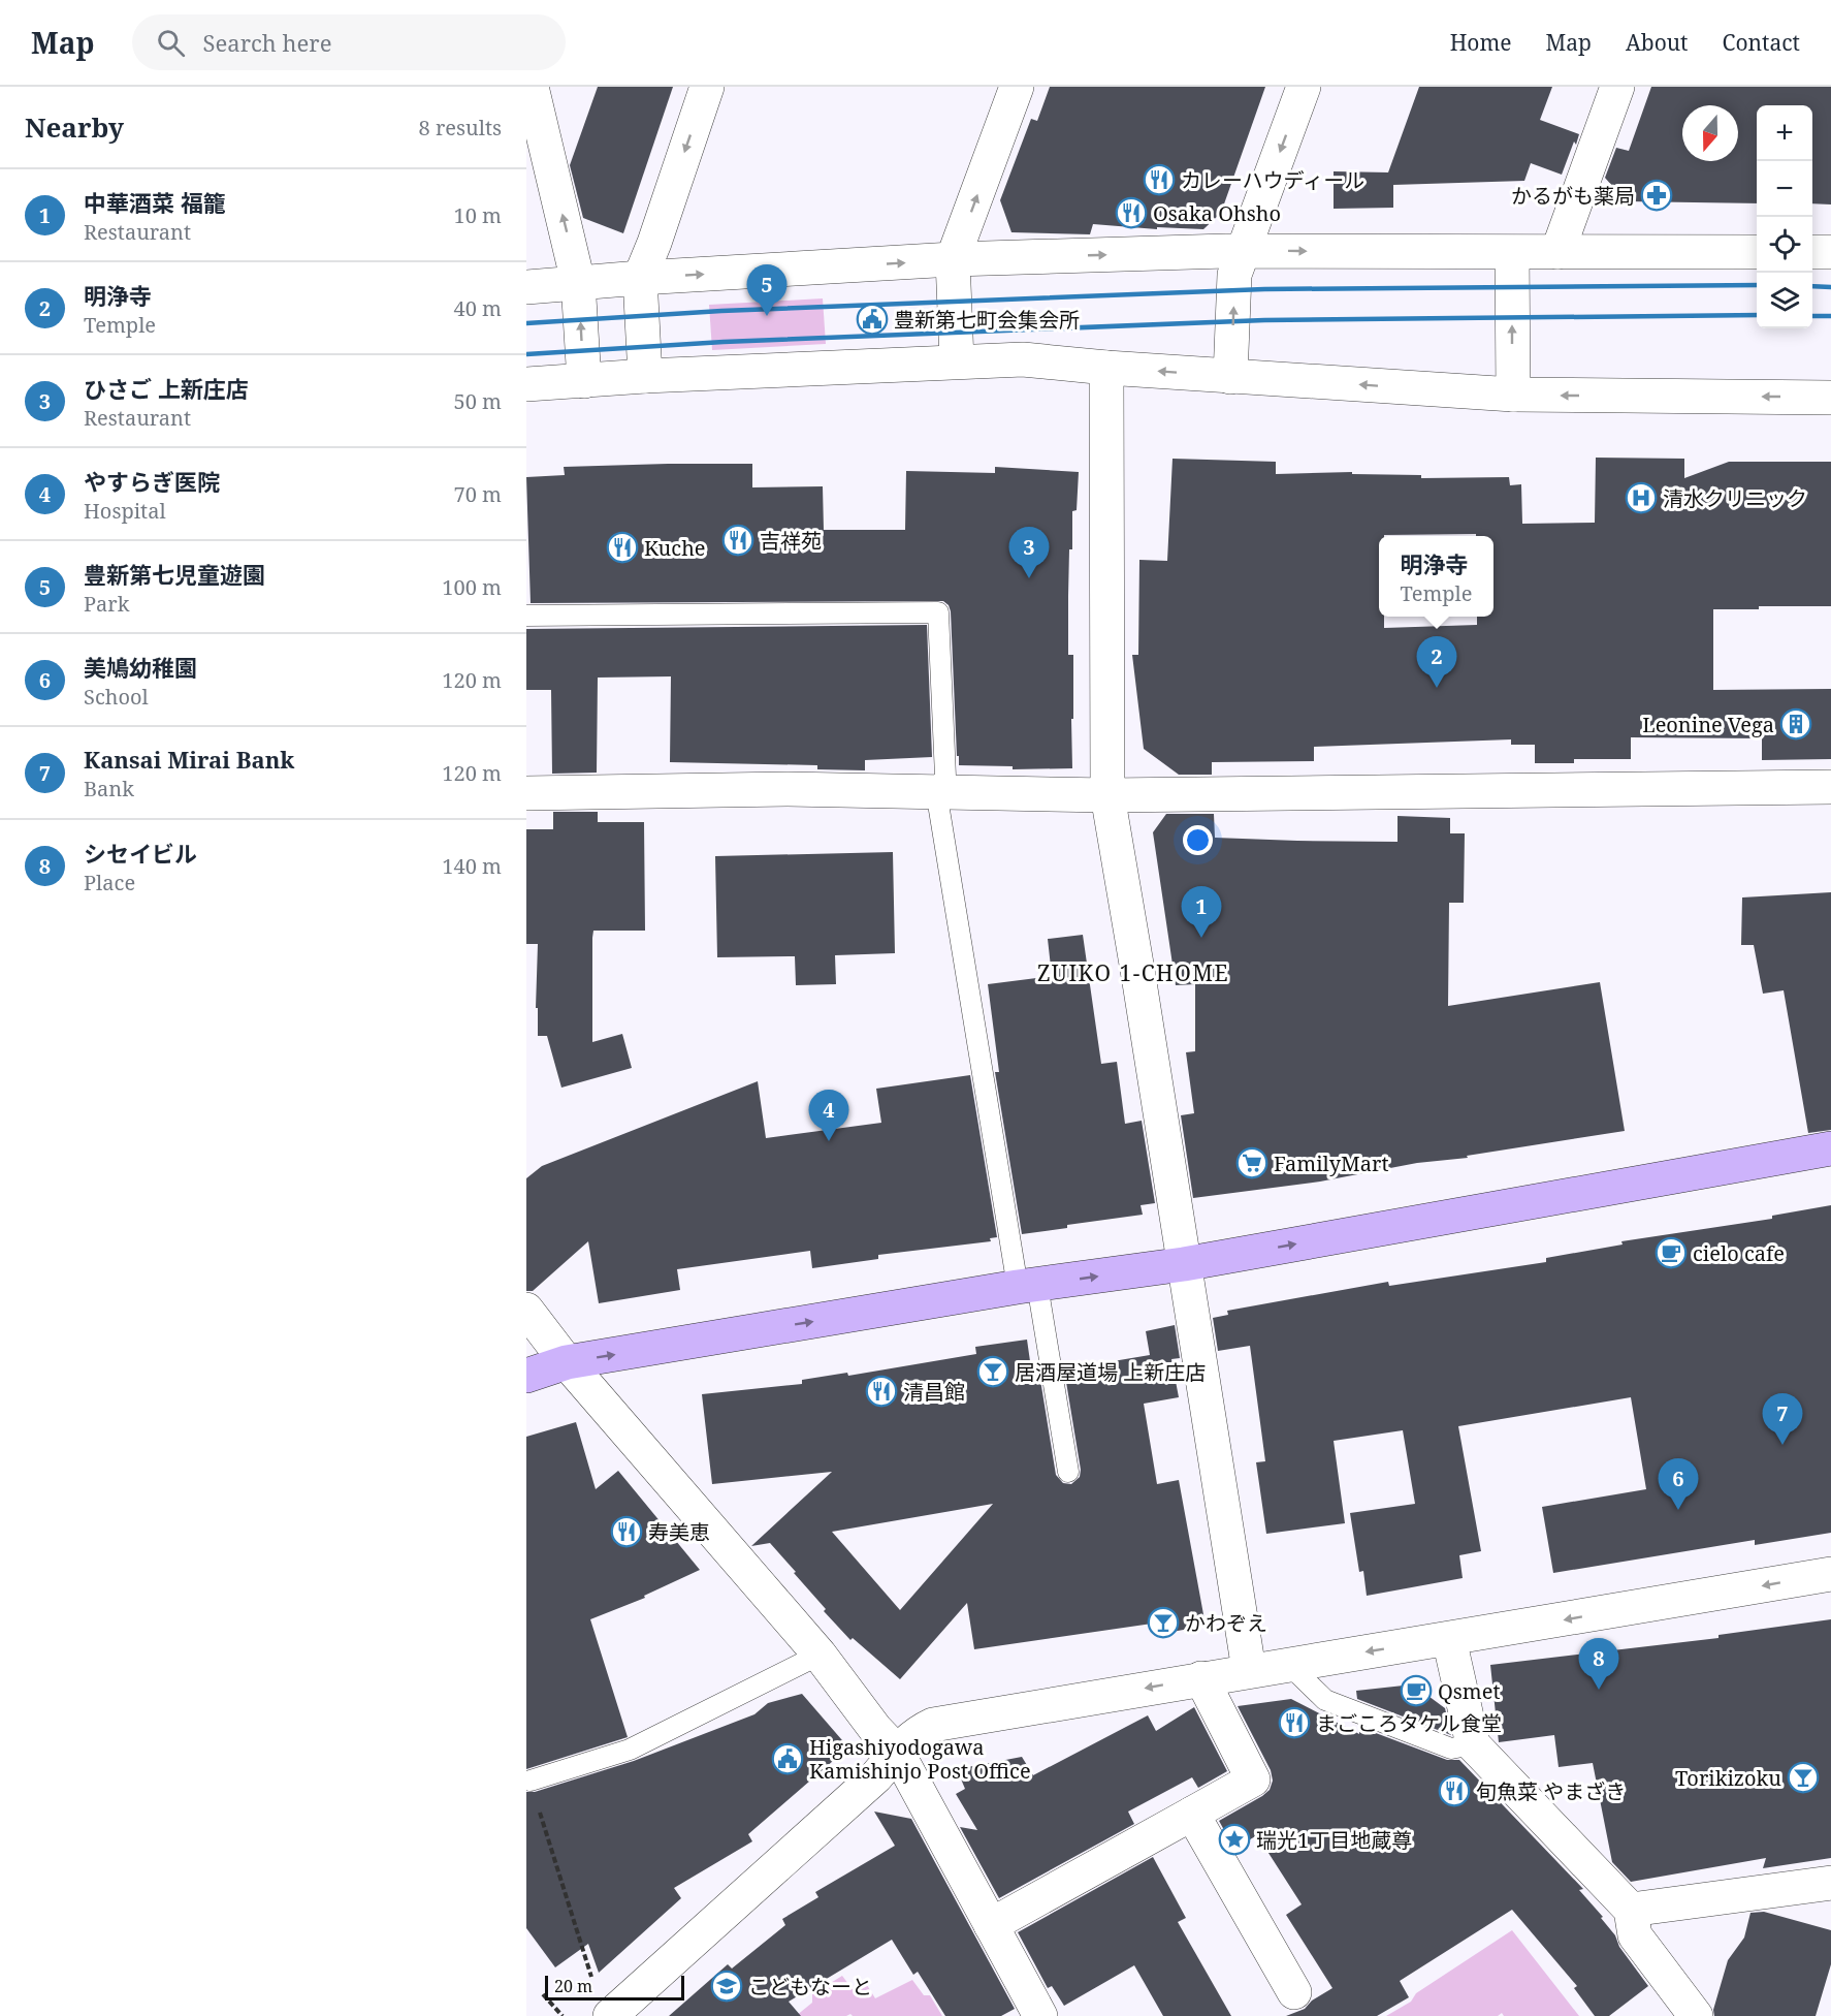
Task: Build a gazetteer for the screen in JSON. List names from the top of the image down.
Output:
{
  "districts": ["ZUIKO 1-CHOME"],
  "places": {
    "restaurant": [
      "カレーハウディール",
      "Osaka Ohsho",
      "吉祥苑",
      "Kuche",
      "清昌館",
      "寿美恵",
      "まごころタケル食堂",
      "旬魚菜 やまざき"
    ],
    "pharmacy": ["かるがも薬局"],
    "public building": ["豊新第七町会集会所", "Higashiyodogawa Kamishinjo Post Office"],
    "hospital": ["清水クリニック"],
    "building": ["Leonine Vega"],
    "supermarket": ["FamilyMart"],
    "cafe": ["cielo cafe", "Qsmet"],
    "bar": ["居酒屋道場 上新庄店", "かわぞえ", "Torikizoku"],
    "place": ["瑞光1丁目地蔵尊"],
    "school or university": ["こどもなーと"]
  },
  "scale_bar": "20 m",
  "north": "bottom",
  "page": {
    "header": "Map",
    "search": "Search here",
    "nav": [
      "Home",
      "Map",
      "About",
      "Contact"
    ],
    "heading": ["Nearby", "8 results"],
    "map_buttons": ["+", "−"],
    "list": [
      {
        "mark": "1",
        "name": "中華酒菜 福籠",
        "note": "Restaurant",
        "value": "10 m"
      },
      {
        "mark": "2",
        "name": "明浄寺",
        "note": "Temple",
        "value": "40 m"
      },
      {
        "mark": "3",
        "name": "ひさご 上新庄店",
        "note": "Restaurant",
        "value": "50 m"
      },
      {
        "mark": "4",
        "name": "やすらぎ医院",
        "note": "Hospital",
        "value": "70 m"
      },
      {
        "mark": "5",
        "name": "豊新第七児童遊園",
        "note": "Park",
        "value": "100 m"
      },
      {
        "mark": "6",
        "name": "美鳩幼稚園",
        "note": "School",
        "value": "120 m"
      },
      {
        "mark": "7",
        "name": "Kansai Mirai Bank",
        "note": "Bank",
        "value": "120 m"
      },
      {
        "mark": "8",
        "name": "シセイビル",
        "note": "Place",
        "value": "140 m"
      }
    ],
    "pins": [
      "5",
      "3",
      "2",
      "1",
      "4",
      "7",
      "6",
      "8"
    ],
    "popup": ["明浄寺", "Temple"],
    "scale": "20 m"
  }
}
